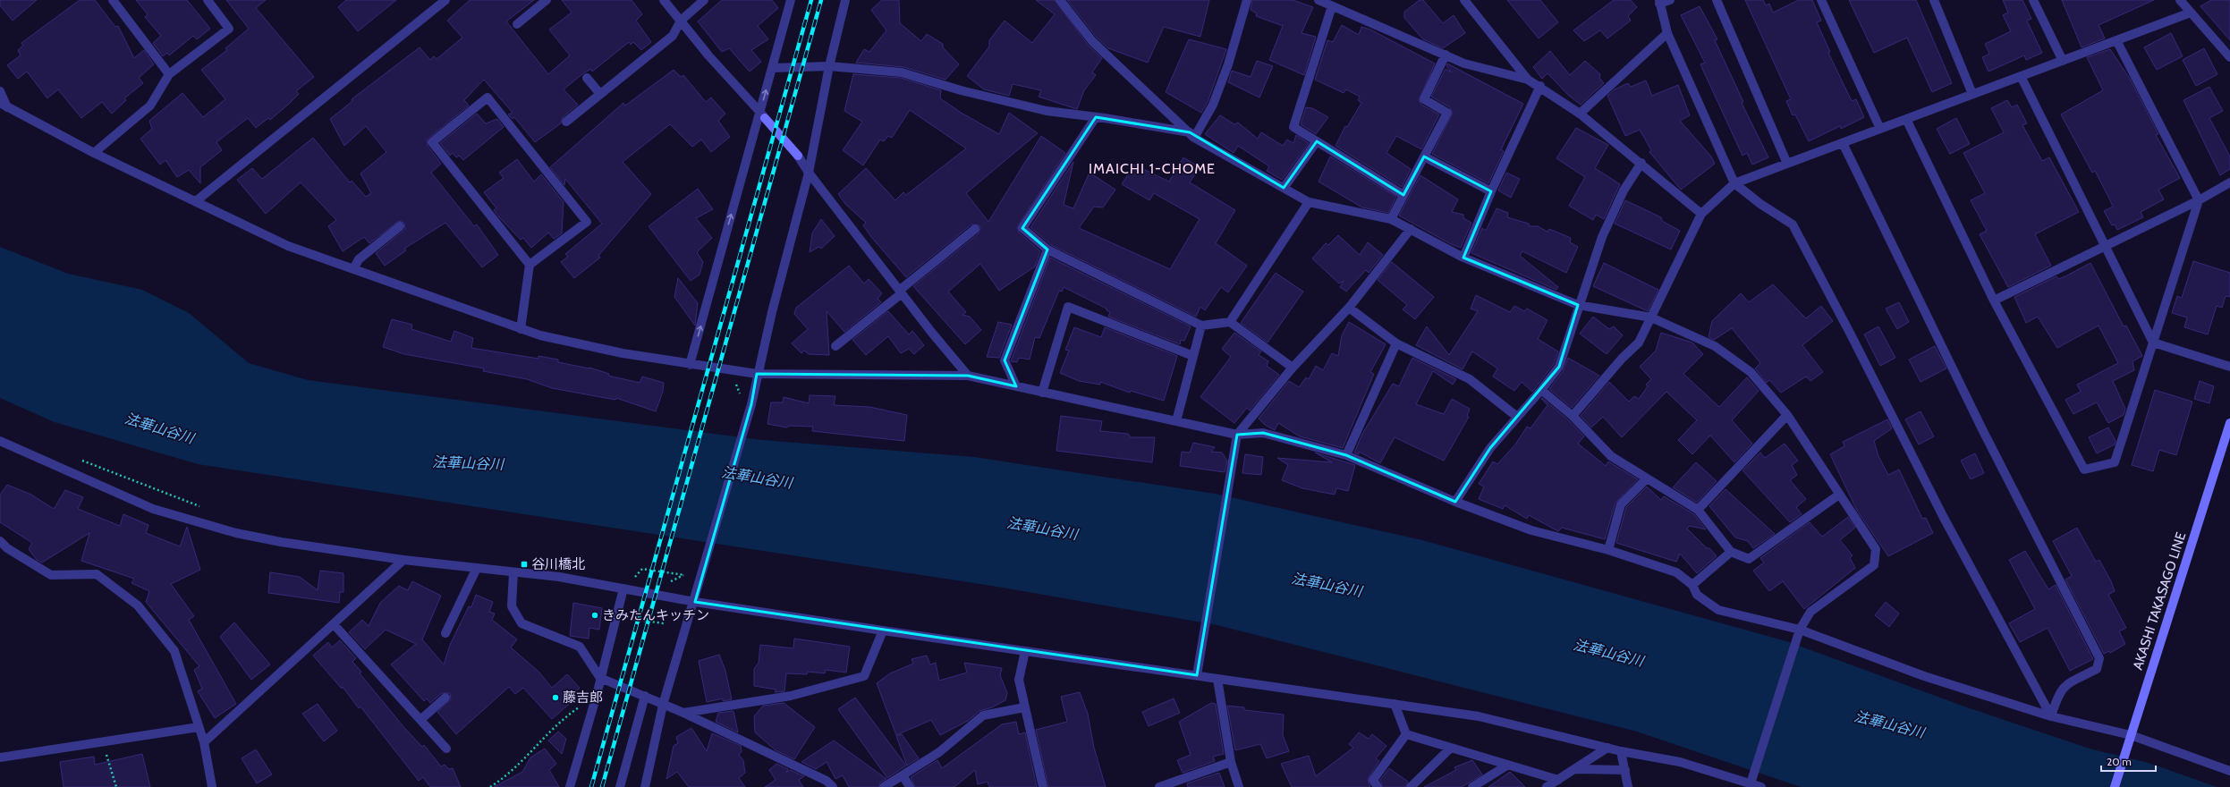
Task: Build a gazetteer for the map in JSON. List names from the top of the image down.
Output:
{
  "streets": {
    "main road": ["AKASHI TAKASAGO LINE"]
  },
  "districts": ["IMAICHI 1-CHOME"],
  "water": ["法華山谷川"],
  "places": {
    "transit": ["谷川橋北"],
    "other": ["きみたんキッチン", "藤吉郎"]
  },
  "scale_bar": "20 m"
}
